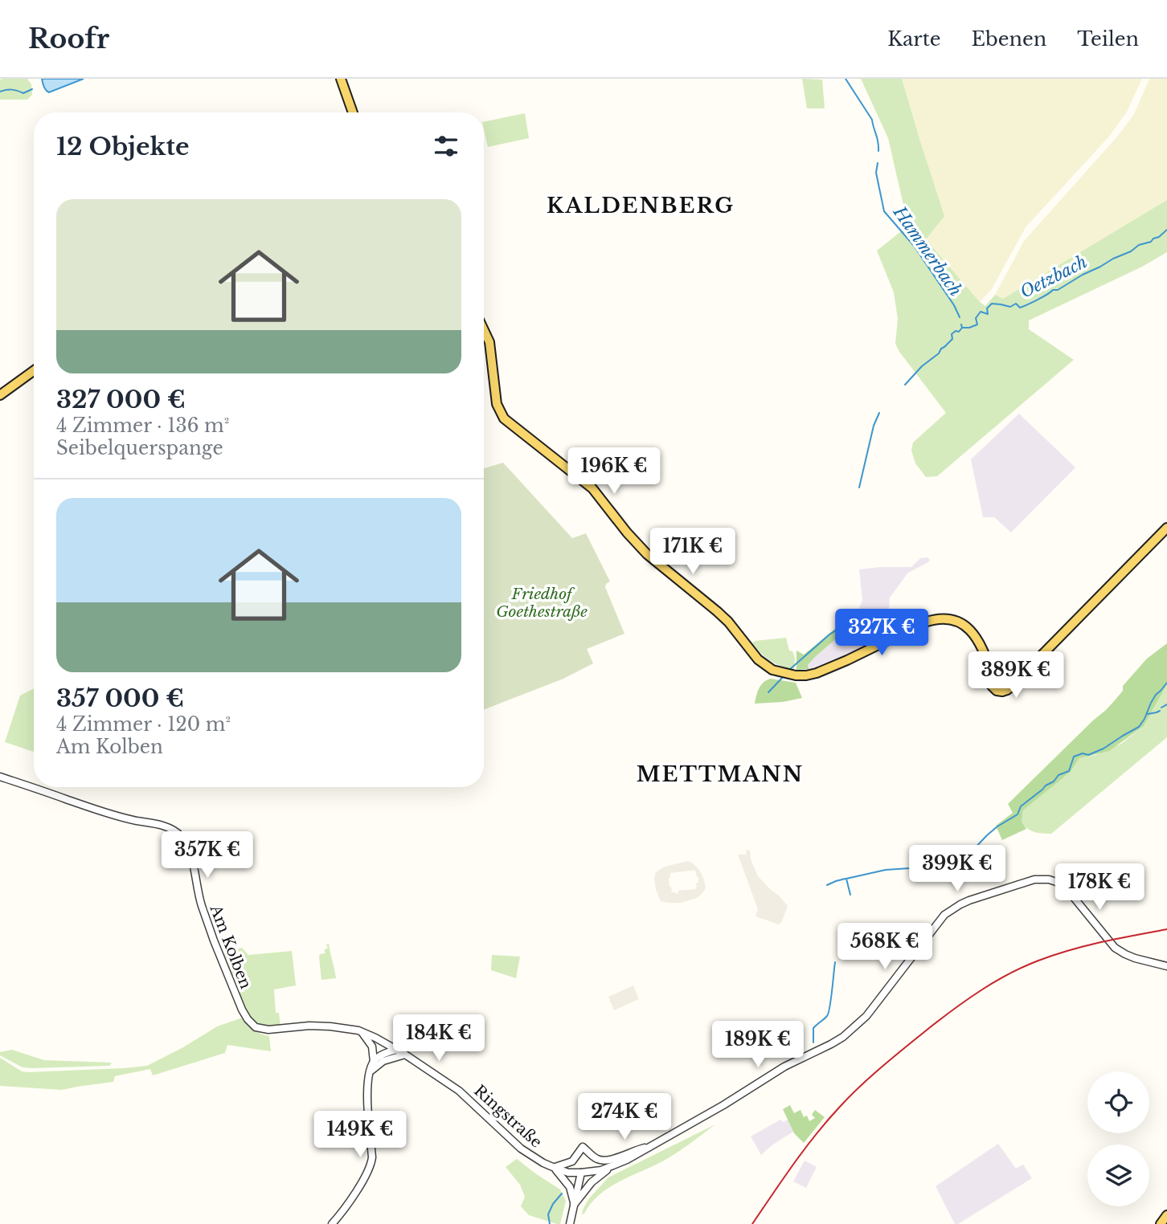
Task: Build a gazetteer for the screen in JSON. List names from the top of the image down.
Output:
{
  "streets": {
    "street": ["Am Kolben", "Ringstraße"]
  },
  "crossings": [
    ["Am Kolben", "Ringstraße"]
  ],
  "districts": ["KALDENBERG", "METTMANN"],
  "water": ["Hammerbach", "Oetzbach"],
  "parks": ["Friedhof Goethestraße"],
  "page": {
    "header": "Roofr",
    "nav": ["Karte", "Ebenen", "Teilen"],
    "heading": "12 Objekte",
    "list": [
      {
        "name": "327 000 €",
        "note": "4 Zimmer · 136 m² · Seibelquerspange"
      },
      {
        "name": "357 000 €",
        "note": "4 Zimmer · 120 m² · Am Kolben"
      }
    ],
    "price": [
      "196K €",
      "171K €",
      "327K €",
      "389K €",
      "357K €",
      "399K €",
      "178K €",
      "568K €",
      "184K €",
      "189K €",
      "274K €",
      "149K €"
    ]
  }
}
